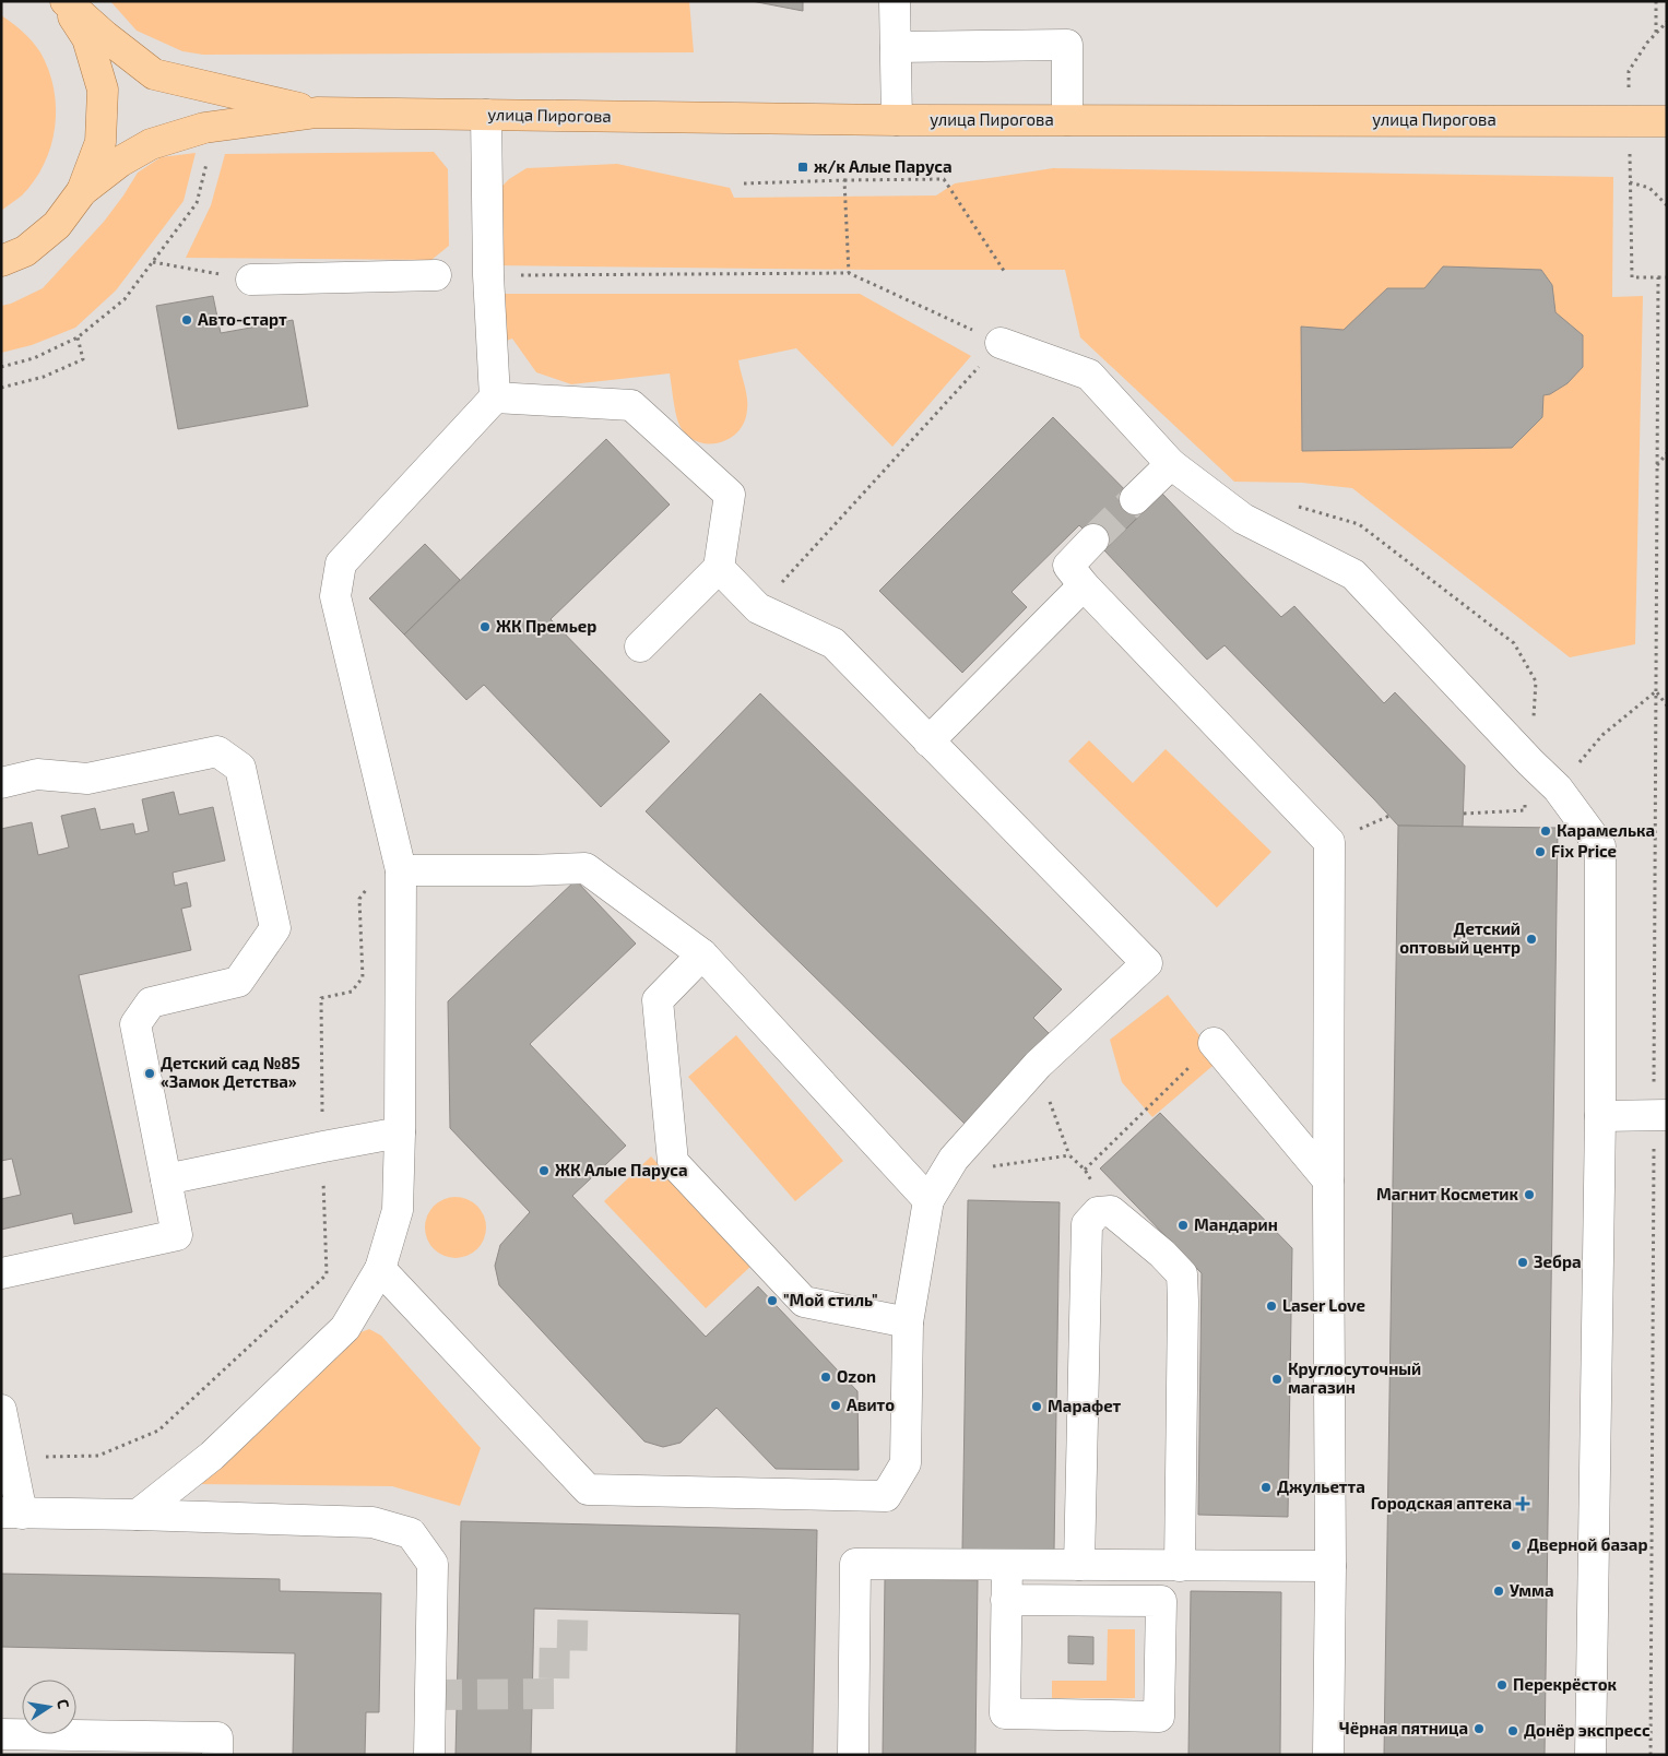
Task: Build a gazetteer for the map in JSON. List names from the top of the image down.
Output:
{
  "streets": {
    "main road": ["улица Пирогова"]
  },
  "places": {
    "transit": ["ж/к Алые Паруса"],
    "other": [
      "Авто-старт",
      "ЖК Премьер",
      "Карамелька",
      "Fix Price",
      "Детский оптовый центр",
      "Детский сад №85 «Замок Детства»",
      "ЖК Алые Паруса",
      "Магнит Косметик",
      "Мандарин",
      "Зебра",
      "\"Мой стиль\"",
      "Laser Love",
      "Ozon",
      "Круглосуточный магазин",
      "Авито",
      "Марафет",
      "Джульетта",
      "Дверной базар",
      "Умма",
      "Перекрёсток",
      "Чёрная пятница",
      "Донёр экспресс"
    ],
    "health": ["Городская аптека"]
  },
  "north": "right"
}
